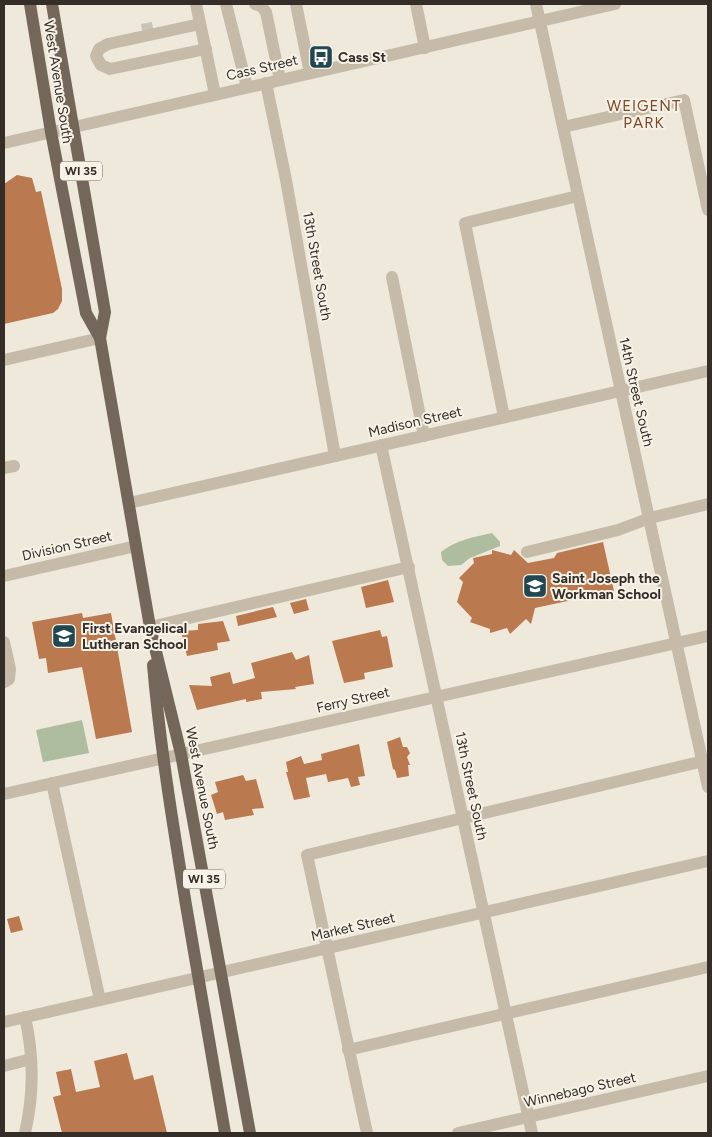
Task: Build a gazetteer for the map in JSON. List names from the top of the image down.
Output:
{
  "streets": {
    "main road": ["West Avenue South", "WI 35"],
    "street": [
      "Cass Street",
      "13th Street South",
      "14th Street South",
      "Madison Street",
      "Division Street",
      "Ferry Street",
      "Market Street",
      "Winnebago Street"
    ]
  },
  "crossings": [
    ["Cass Street", "West Avenue South"],
    ["Cass Street", "13th Street South"],
    ["Cass Street", "14th Street South"],
    ["West Avenue South", "Madison Street"],
    ["West Avenue South", "Division Street"],
    ["West Avenue South", "Ferry Street"],
    ["West Avenue South", "Market Street"],
    ["13th Street South", "Madison Street"],
    ["13th Street South", "Ferry Street"],
    ["13th Street South", "Market Street"],
    ["13th Street South", "Winnebago Street"],
    ["14th Street South", "Madison Street"],
    ["14th Street South", "Ferry Street"]
  ],
  "districts": ["WEIGENT PARK"],
  "places": {
    "bus stop": ["Cass St"],
    "school or university": ["Saint Joseph the Workman School", "First Evangelical Lutheran School"]
  }
}
